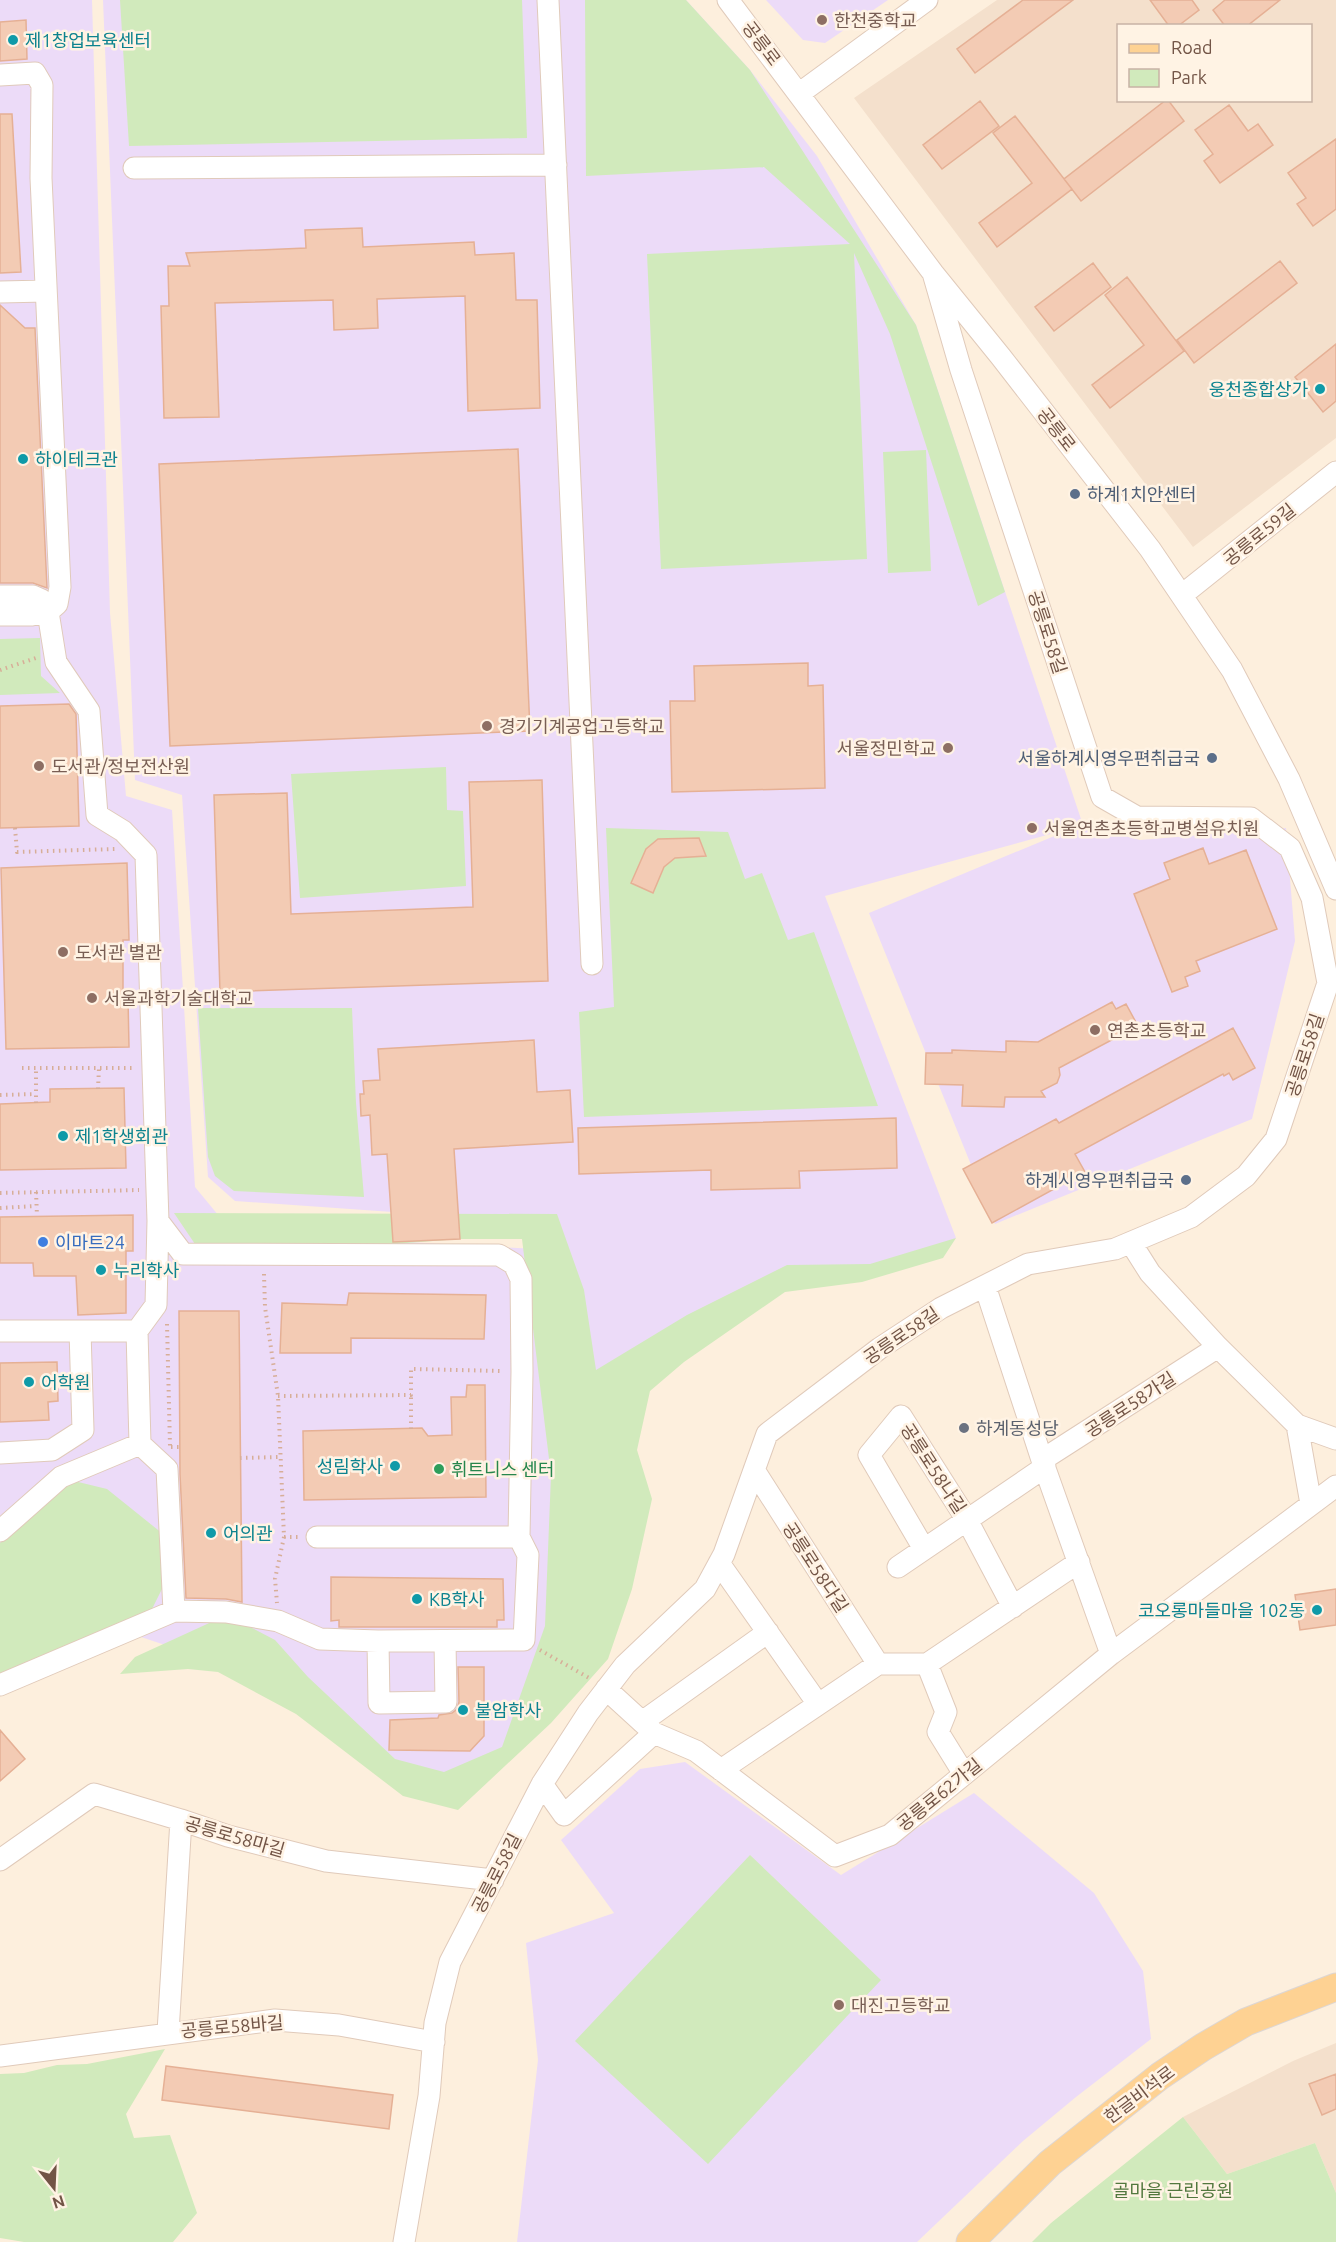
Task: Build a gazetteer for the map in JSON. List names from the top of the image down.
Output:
{
  "streets": {
    "main road": ["한글비석로"],
    "street": [
      "공릉로",
      "공릉로59길",
      "공릉로58길",
      "공릉로58가길",
      "공릉로58나길",
      "공릉로58다길",
      "공릉로62가길",
      "공릉로58마길",
      "공릉로58바길"
    ]
  },
  "crossings": [
    ["공릉로", "공릉로59길"],
    ["공릉로", "공릉로58길"],
    ["공릉로58길", "공릉로58다길"],
    ["공릉로58길", "공릉로62가길"],
    ["공릉로58길", "공릉로58마길"],
    ["공릉로58길", "공릉로58바길"],
    ["공릉로58가길", "공릉로58나길"],
    ["공릉로58마길", "공릉로58바길"]
  ],
  "parks": ["골마을 근린공원"],
  "places": [
    "한천중학교",
    "제1창업보육센터",
    "웅천종합상가",
    "하이테크관",
    "하계1치안센터",
    "경기기계공업고등학교",
    "서울정민학교",
    "서울하계시영우편취급국",
    "도서관/정보전산원",
    "서울연촌초등학교병설유치원",
    "도서관 별관",
    "서울과학기술대학교",
    "연촌초등학교",
    "제1학생회관",
    "하계시영우편취급국",
    "이마트24",
    "누리학사",
    "어학원",
    "하계동성당",
    "성림학사",
    "휘트니스 센터",
    "어의관",
    "KB학사",
    "코오롱마들마을 102동",
    "불암학사",
    "대진고등학교"
  ],
  "legend": ["Road", "Park"],
  "north": "bottom"
}
